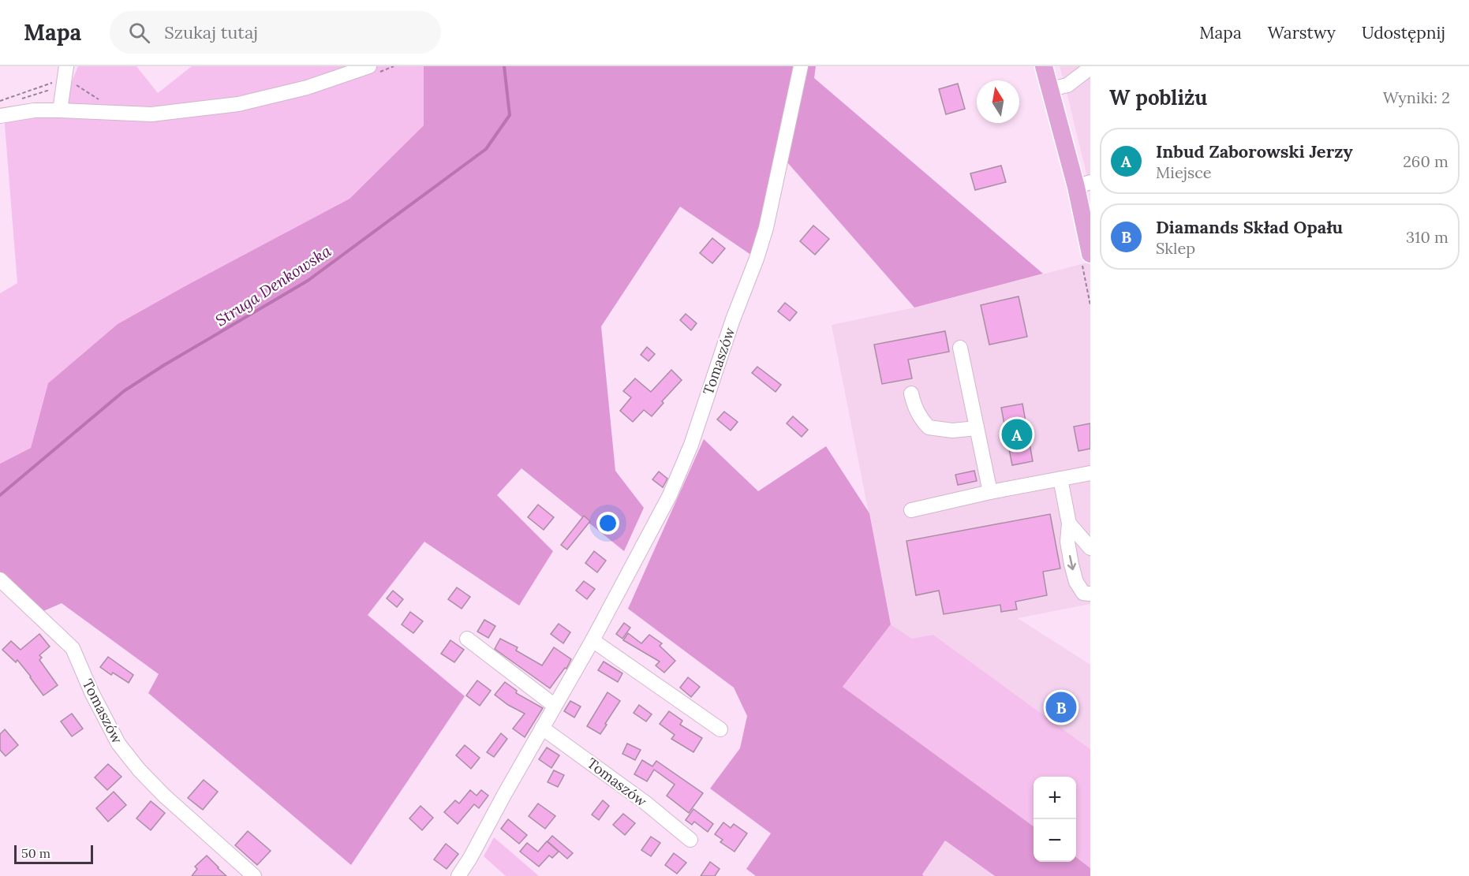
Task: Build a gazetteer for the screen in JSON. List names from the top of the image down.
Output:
{
  "streets": {
    "street": ["Tomaszów"]
  },
  "water": ["Struga Denkowska"],
  "scale_bar": "50 m",
  "north": "top",
  "page": {
    "header": "Mapa",
    "search": "Szukaj tutaj",
    "nav": ["Mapa", "Warstwy", "Udostępnij"],
    "heading": ["W pobliżu", "Wyniki: 2"],
    "list": [
      {
        "mark": "A",
        "name": "Inbud Zaborowski Jerzy",
        "note": "Miejsce",
        "value": "260 m"
      },
      {
        "mark": "B",
        "name": "Diamands Skład Opału",
        "note": "Sklep",
        "value": "310 m"
      }
    ],
    "pins": ["A", "B"],
    "map_buttons": ["+", "−"],
    "scale": "50 m"
  }
}
